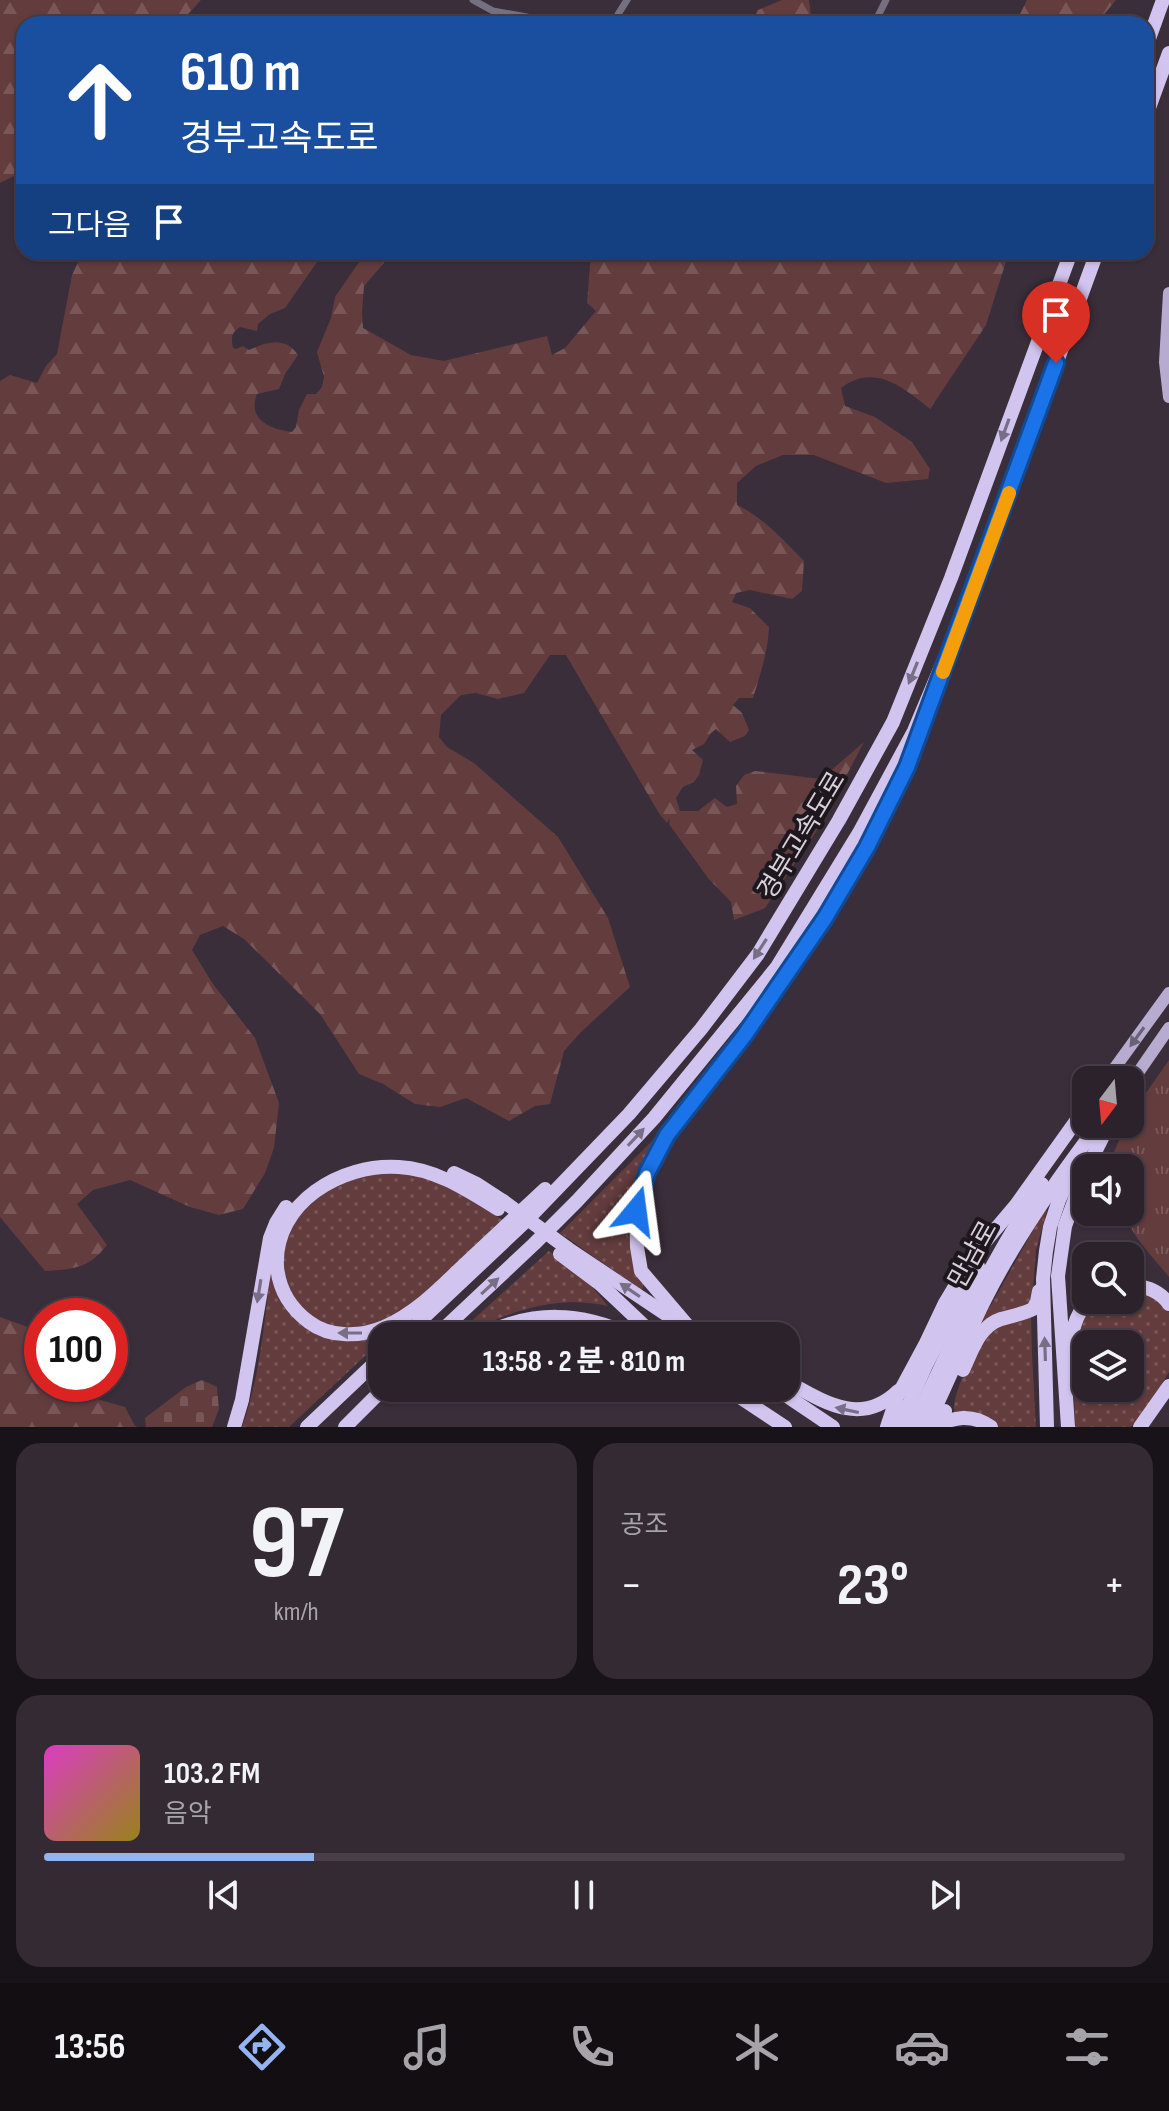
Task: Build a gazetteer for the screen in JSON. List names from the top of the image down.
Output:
{
  "streets": {
    "highway": ["경부고속도로", "만남로"]
  },
  "north": "bottom",
  "page": {
    "turn": ["610 m", "경부고속도로"],
    "then": "그다음",
    "limit": "100",
    "trip": "13:58 · 2 분 · 810 m",
    "tile": [
      ["97", "km/h"],
      "공조"
    ],
    "heat": ["−", "23°", "+"],
    "song": ["103.2 FM", "음악"],
    "tabs": "13:56"
  }
}
